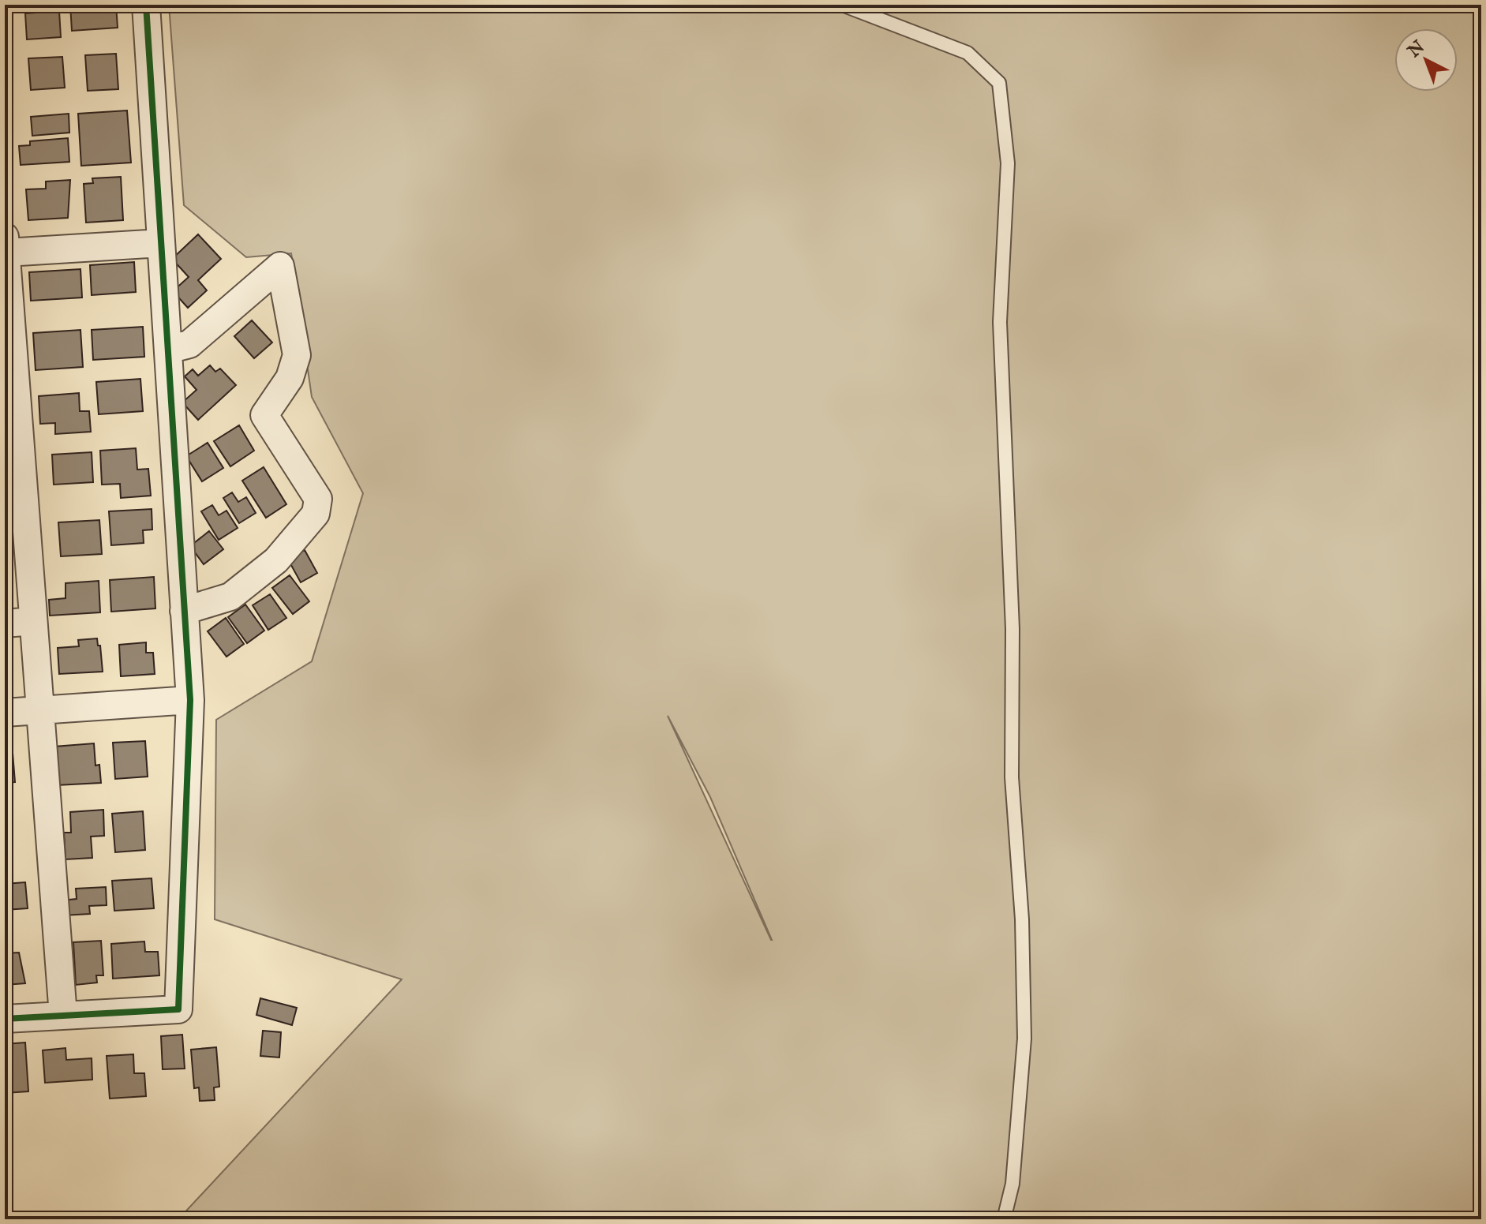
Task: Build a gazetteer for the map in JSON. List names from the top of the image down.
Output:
{
  "north": "top left"
}
